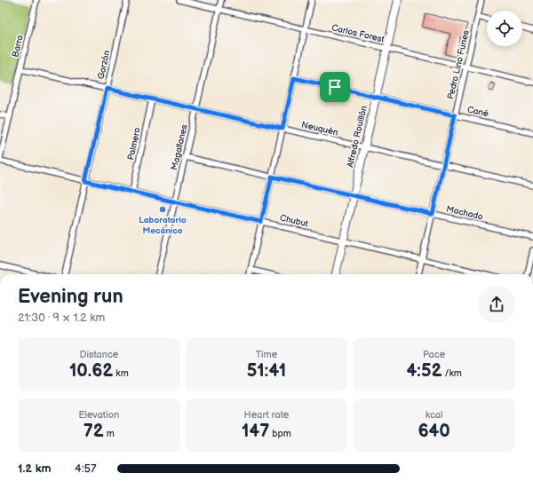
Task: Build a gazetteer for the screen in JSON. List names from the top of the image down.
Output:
{
  "streets": {
    "street": [
      "Carlos Forest",
      "Barra",
      "Garzón",
      "Pedro Lino Funes",
      "Cané",
      "Neuquén",
      "Alfredo Rouillón",
      "Palmero",
      "Magallanes",
      "Machado",
      "Chubut"
    ]
  },
  "crossings": [
    ["Carlos Forest", "Pedro Lino Funes"],
    ["Carlos Forest", "Alfredo Rouillón"],
    ["Carlos Forest", "Magallanes"],
    ["Barra", "Neuquén"],
    ["Barra", "Chubut"],
    ["Garzón", "Neuquén"],
    ["Garzón", "Chubut"],
    ["Pedro Lino Funes", "Cané"],
    ["Pedro Lino Funes", "Neuquén"],
    ["Pedro Lino Funes", "Machado"],
    ["Pedro Lino Funes", "Chubut"],
    ["Cané", "Alfredo Rouillón"],
    ["Neuquén", "Alfredo Rouillón"],
    ["Neuquén", "Palmero"],
    ["Neuquén", "Magallanes"],
    ["Alfredo Rouillón", "Machado"],
    ["Alfredo Rouillón", "Chubut"],
    ["Palmero", "Chubut"],
    ["Magallanes", "Machado"],
    ["Magallanes", "Chubut"]
  ],
  "places": ["Laboratorio Mecánico"],
  "page": {
    "heading": ["Evening run", "21:30 · 9 × 1.2 km"],
    "stats": [
      ["Distance", "10.62 km"],
      ["Time", "51:41"],
      ["Pace", "4:52 /km"],
      ["Elevation", "72 m"],
      ["Heart rate", "147 bpm"],
      ["kcal", "640"]
    ],
    "list": [
      {
        "name": "1.2 km",
        "note": "4:57"
      }
    ]
  }
}
